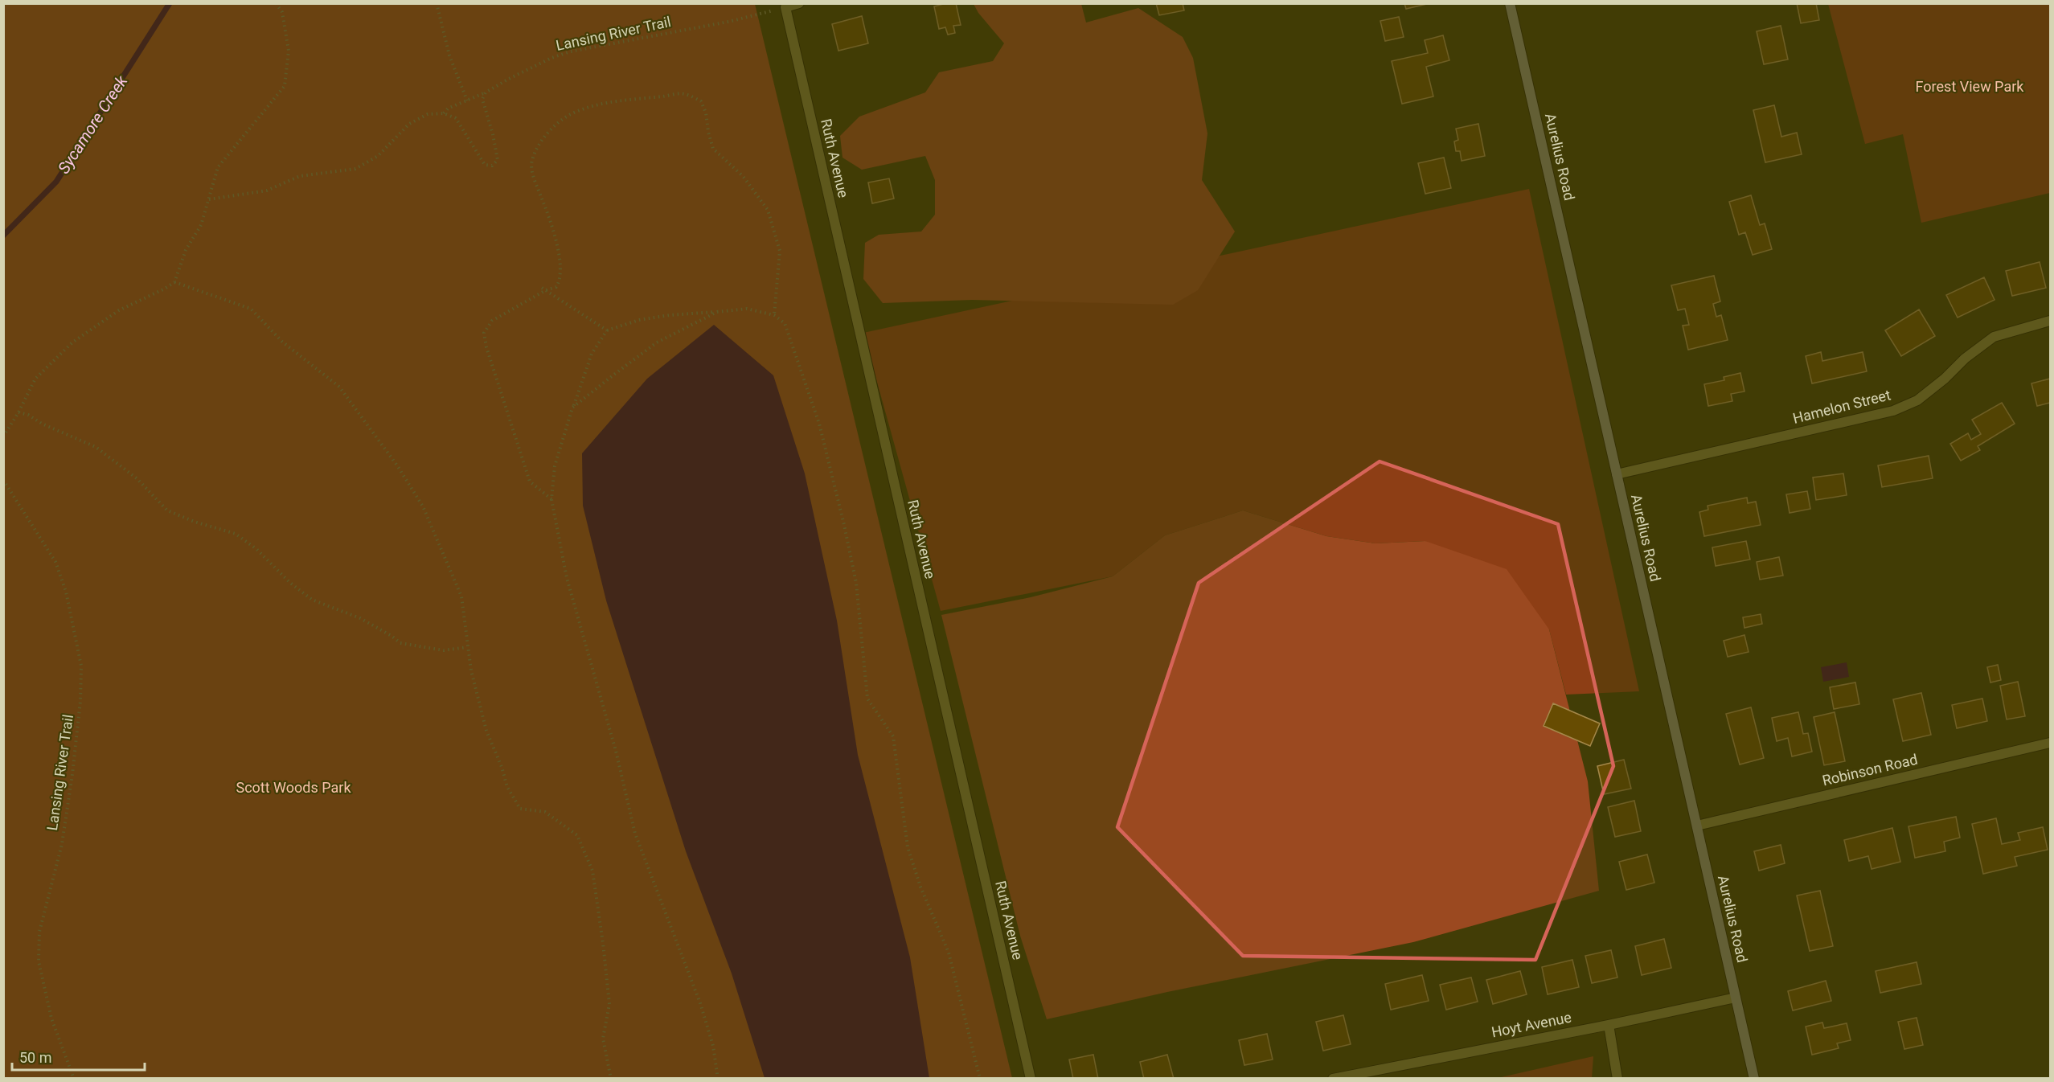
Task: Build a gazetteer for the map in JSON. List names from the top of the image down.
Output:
{
  "streets": {
    "street": [
      "Aurelius Road",
      "Ruth Avenue",
      "Hamelon Street",
      "Robinson Road",
      "Hoyt Avenue"
    ],
    "path": ["Lansing River Trail"]
  },
  "crossings": [
    ["Lansing River Trail", "Ruth Avenue"],
    ["Aurelius Road", "Hamelon Street"],
    ["Aurelius Road", "Robinson Road"],
    ["Aurelius Road", "Hoyt Avenue"]
  ],
  "water": ["Sycamore Creek"],
  "parks": ["Forest View Park", "Scott Woods Park"],
  "scale_bar": "50 m"
}
